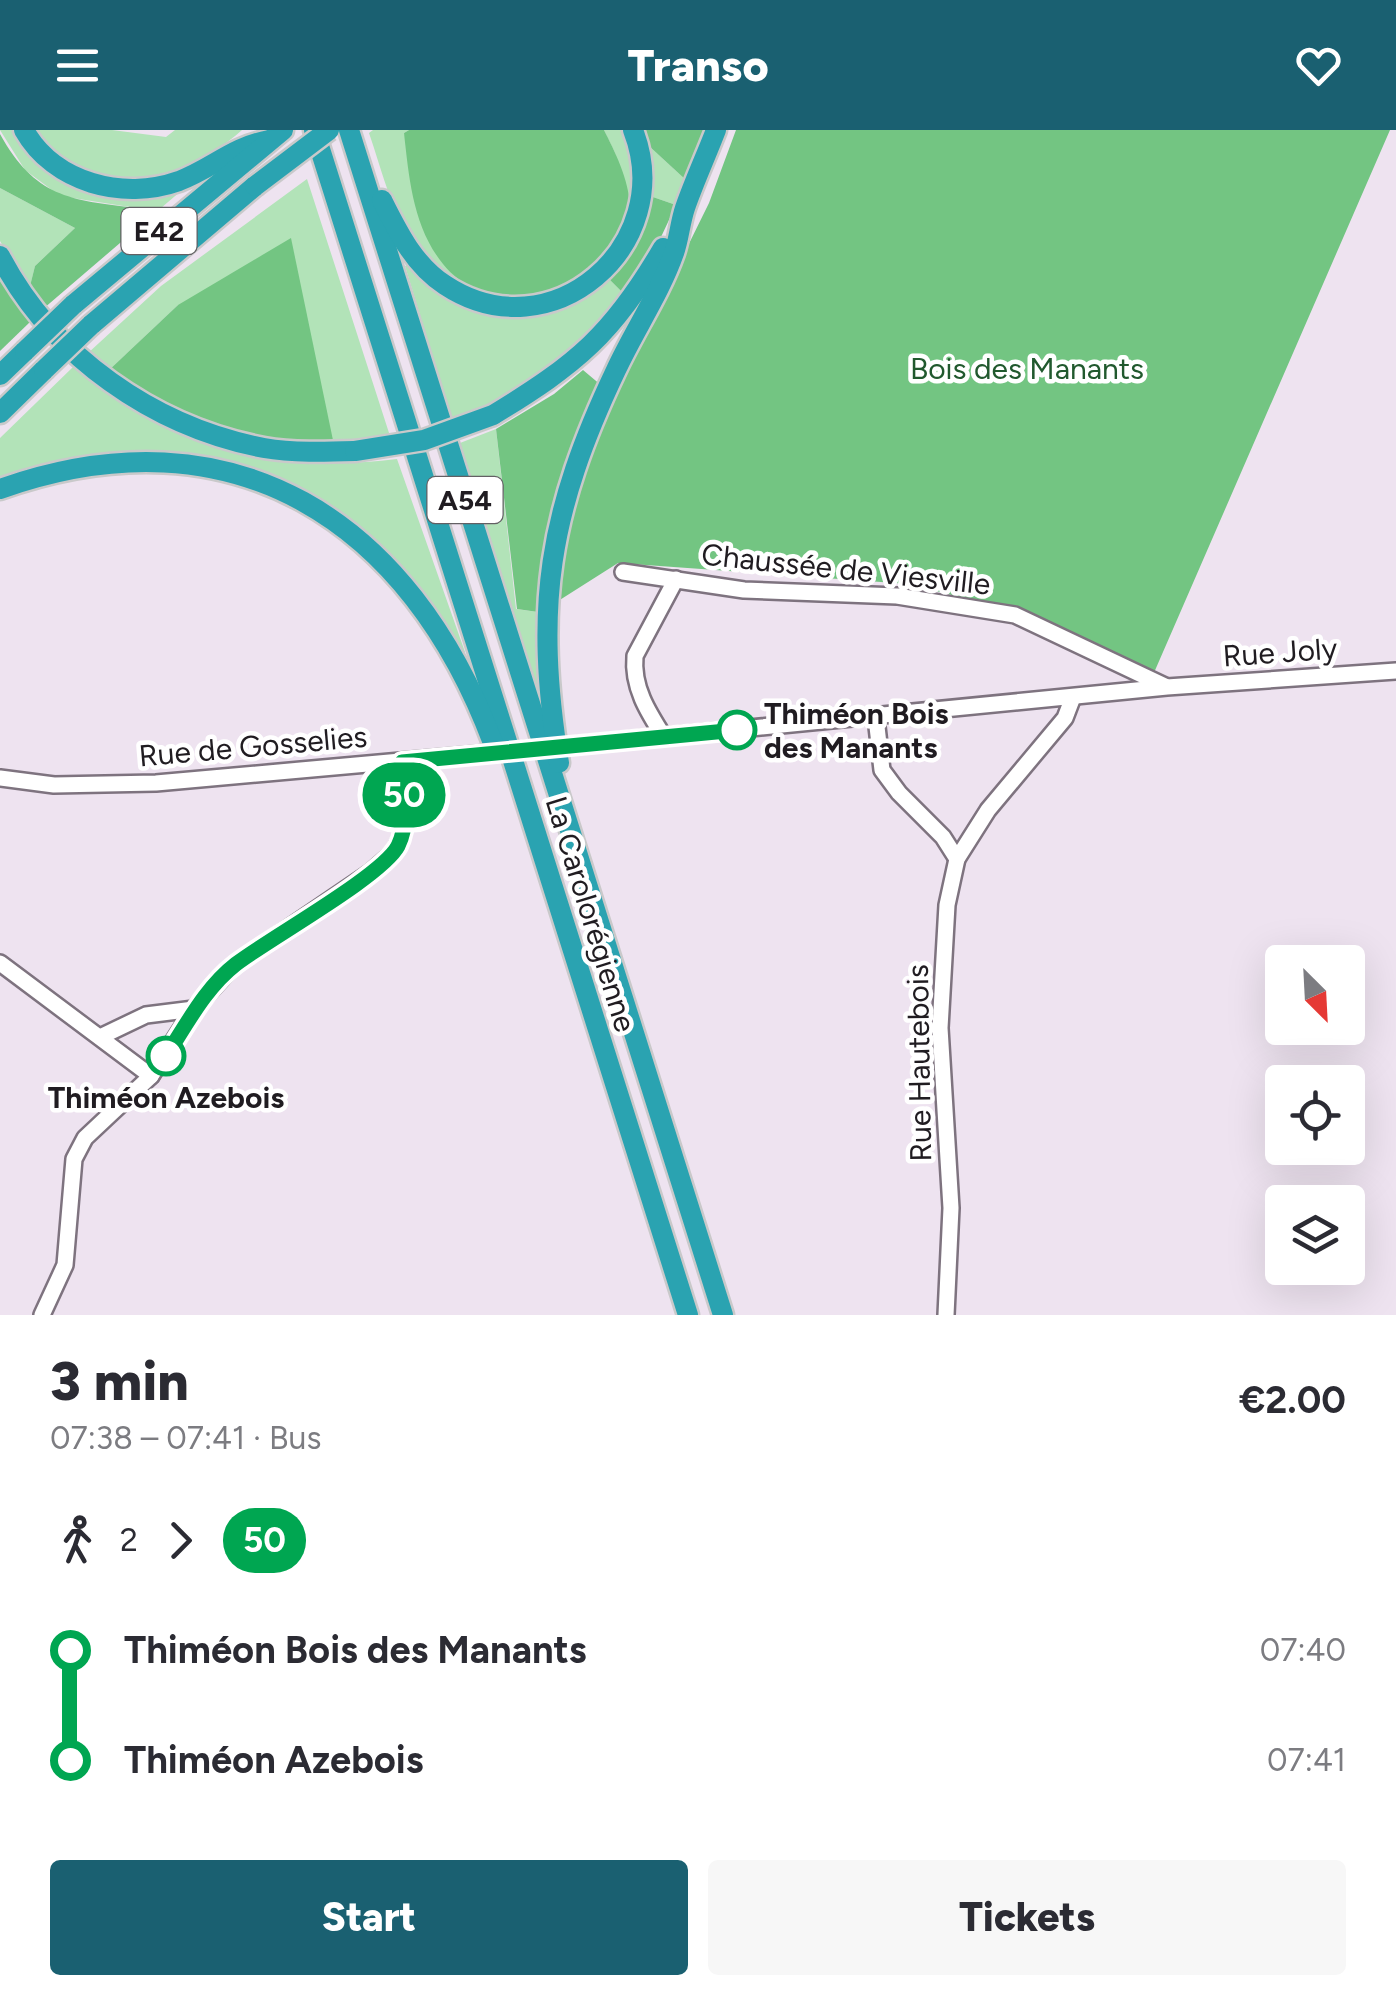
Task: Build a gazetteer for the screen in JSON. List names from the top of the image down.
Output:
{
  "streets": {
    "highway": ["E42", "A54", "La Carolorégienne"],
    "street": [
      "Chaussée de Viesville",
      "Rue Joly",
      "Rue de Gosselies",
      "Rue Hautebois"
    ]
  },
  "crossings": [
    ["E42", "La Carolorégienne"],
    ["Chaussée de Viesville", "Rue Joly"],
    ["Chaussée de Viesville", "Rue de Gosselies"],
    ["Rue Joly", "Rue de Gosselies"],
    ["Rue de Gosselies", "Rue Hautebois"]
  ],
  "parks": ["Bois des Manants"],
  "places": ["Thiméon Bois des Manants", "Thiméon Azebois"],
  "lines": ["bus line 50"],
  "north": "bottom right",
  "page": {
    "header": "Transo",
    "on_map": "50",
    "heading": ["3 min", "07:38 – 07:41 · Bus", "€2.00"],
    "legs": ["2", "50"],
    "list": [
      {
        "name": "Thiméon Bois des Manants",
        "value": "07:40"
      },
      {
        "name": "Thiméon Azebois",
        "value": "07:41"
      }
    ],
    "buttons": ["Start", "Tickets"]
  }
}
